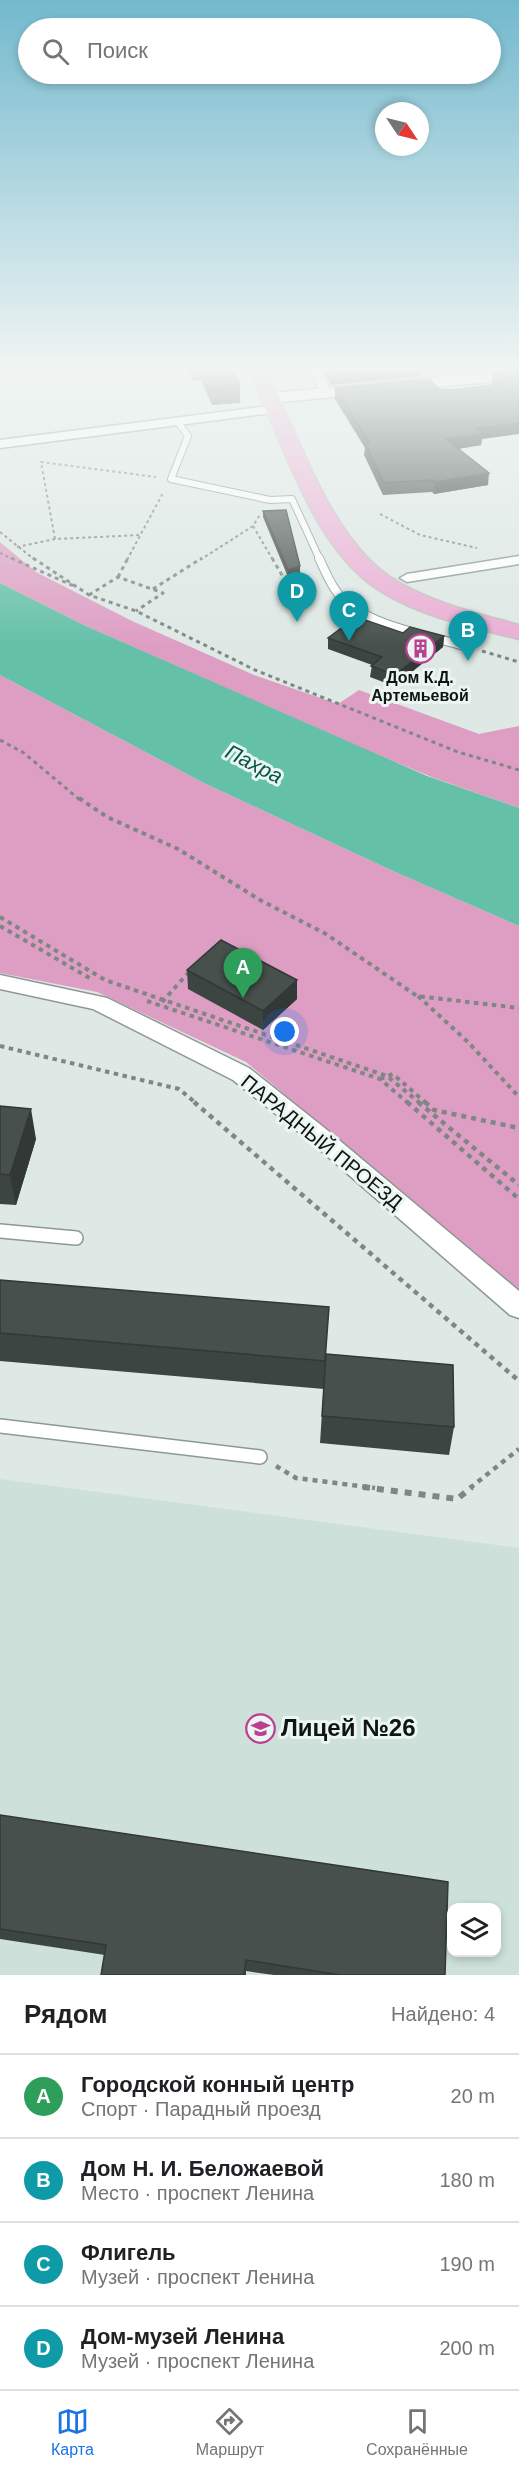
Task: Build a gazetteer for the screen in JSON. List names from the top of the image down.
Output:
{
  "streets": {
    "street": ["ПАРАДНЫЙ ПРОЕЗД"]
  },
  "water": ["Пахра"],
  "places": {
    "building": ["Дом К.Д. Артемьевой"],
    "school or university": ["Лицей №26"]
  },
  "north": "bottom right",
  "page": {
    "search": "Поиск",
    "pins": [
      "D",
      "C",
      "B",
      "A"
    ],
    "heading": ["Рядом", "Найдено: 4"],
    "list": [
      {
        "mark": "A",
        "name": "Городской конный центр",
        "note": "Спорт · Парадный проезд",
        "value": "20 m"
      },
      {
        "mark": "B",
        "name": "Дом Н. И. Беложаевой",
        "note": "Место · проспект Ленина",
        "value": "180 m"
      },
      {
        "mark": "C",
        "name": "Флигель",
        "note": "Музей · проспект Ленина",
        "value": "190 m"
      },
      {
        "mark": "D",
        "name": "Дом-музей Ленина",
        "note": "Музей · проспект Ленина",
        "value": "200 m"
      }
    ],
    "nav": ["Карта", "Маршрут", "Сохранённые"]
  }
}
